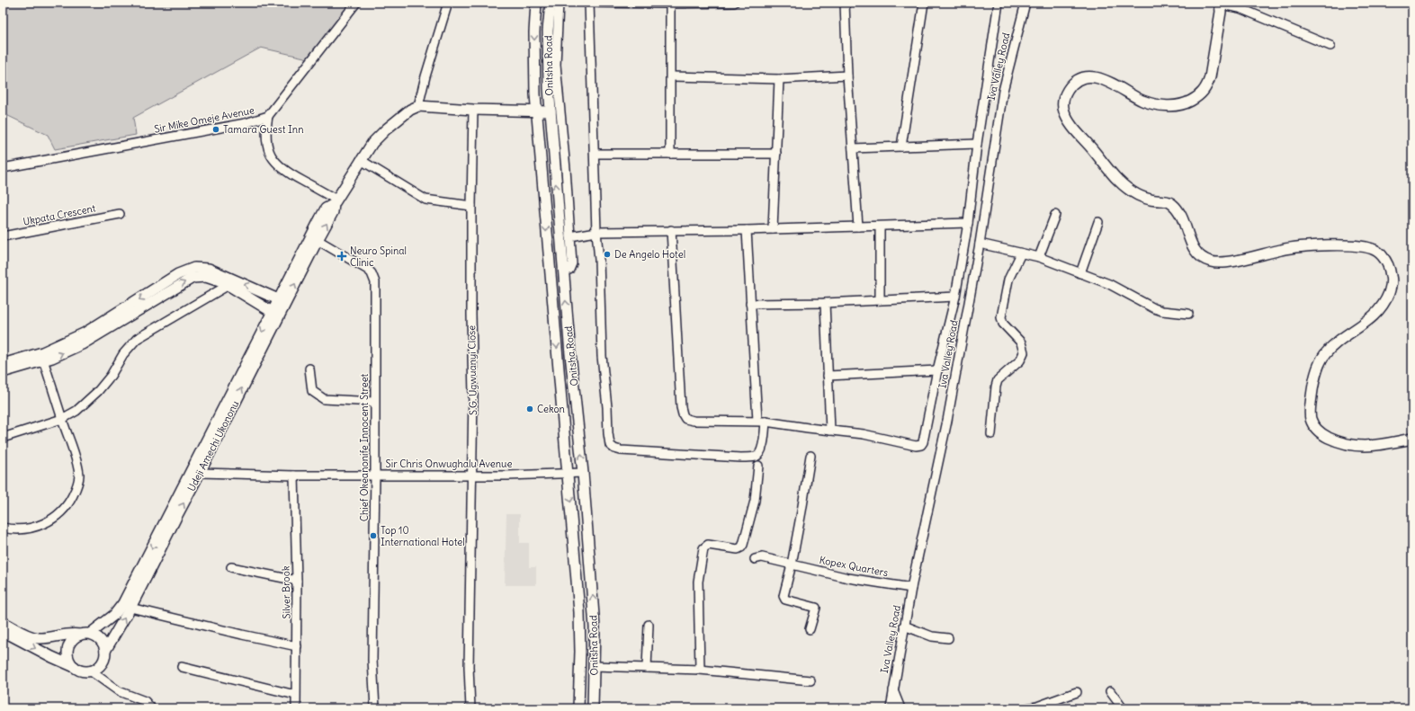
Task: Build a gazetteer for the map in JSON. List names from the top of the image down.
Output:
{
  "streets": {
    "main road": ["Onitsha Road", "Udeji Amechi Ukononu"],
    "street": [
      "Iva Valley Road",
      "Sir Mike Omeje Avenue",
      "Ukpata Crescent",
      "S.G. Ugwuanyi Close",
      "Chief Okeanonife Innocent Street",
      "Sir Chris Onwughalu Avenue",
      "Kopex Quarters",
      "Silver Brook"
    ]
  },
  "crossings": [
    ["Onitsha Road", "Sir Chris Onwughalu Avenue"],
    ["Iva Valley Road", "Kopex Quarters"],
    ["S.G. Ugwuanyi Close", "Sir Chris Onwughalu Avenue"],
    ["Udeji Amechi Ukononu", "Chief Okeanonife Innocent Street"],
    ["Udeji Amechi Ukononu", "Sir Chris Onwughalu Avenue"],
    ["Chief Okeanonife Innocent Street", "Sir Chris Onwughalu Avenue"],
    ["Sir Chris Onwughalu Avenue", "Silver Brook"]
  ],
  "places": {
    "other": [
      "Tamara Guest Inn",
      "De Angelo Hotel",
      "Cekon",
      "Top 10 International Hotel"
    ],
    "health": ["Neuro Spinal Clinic"]
  }
}
